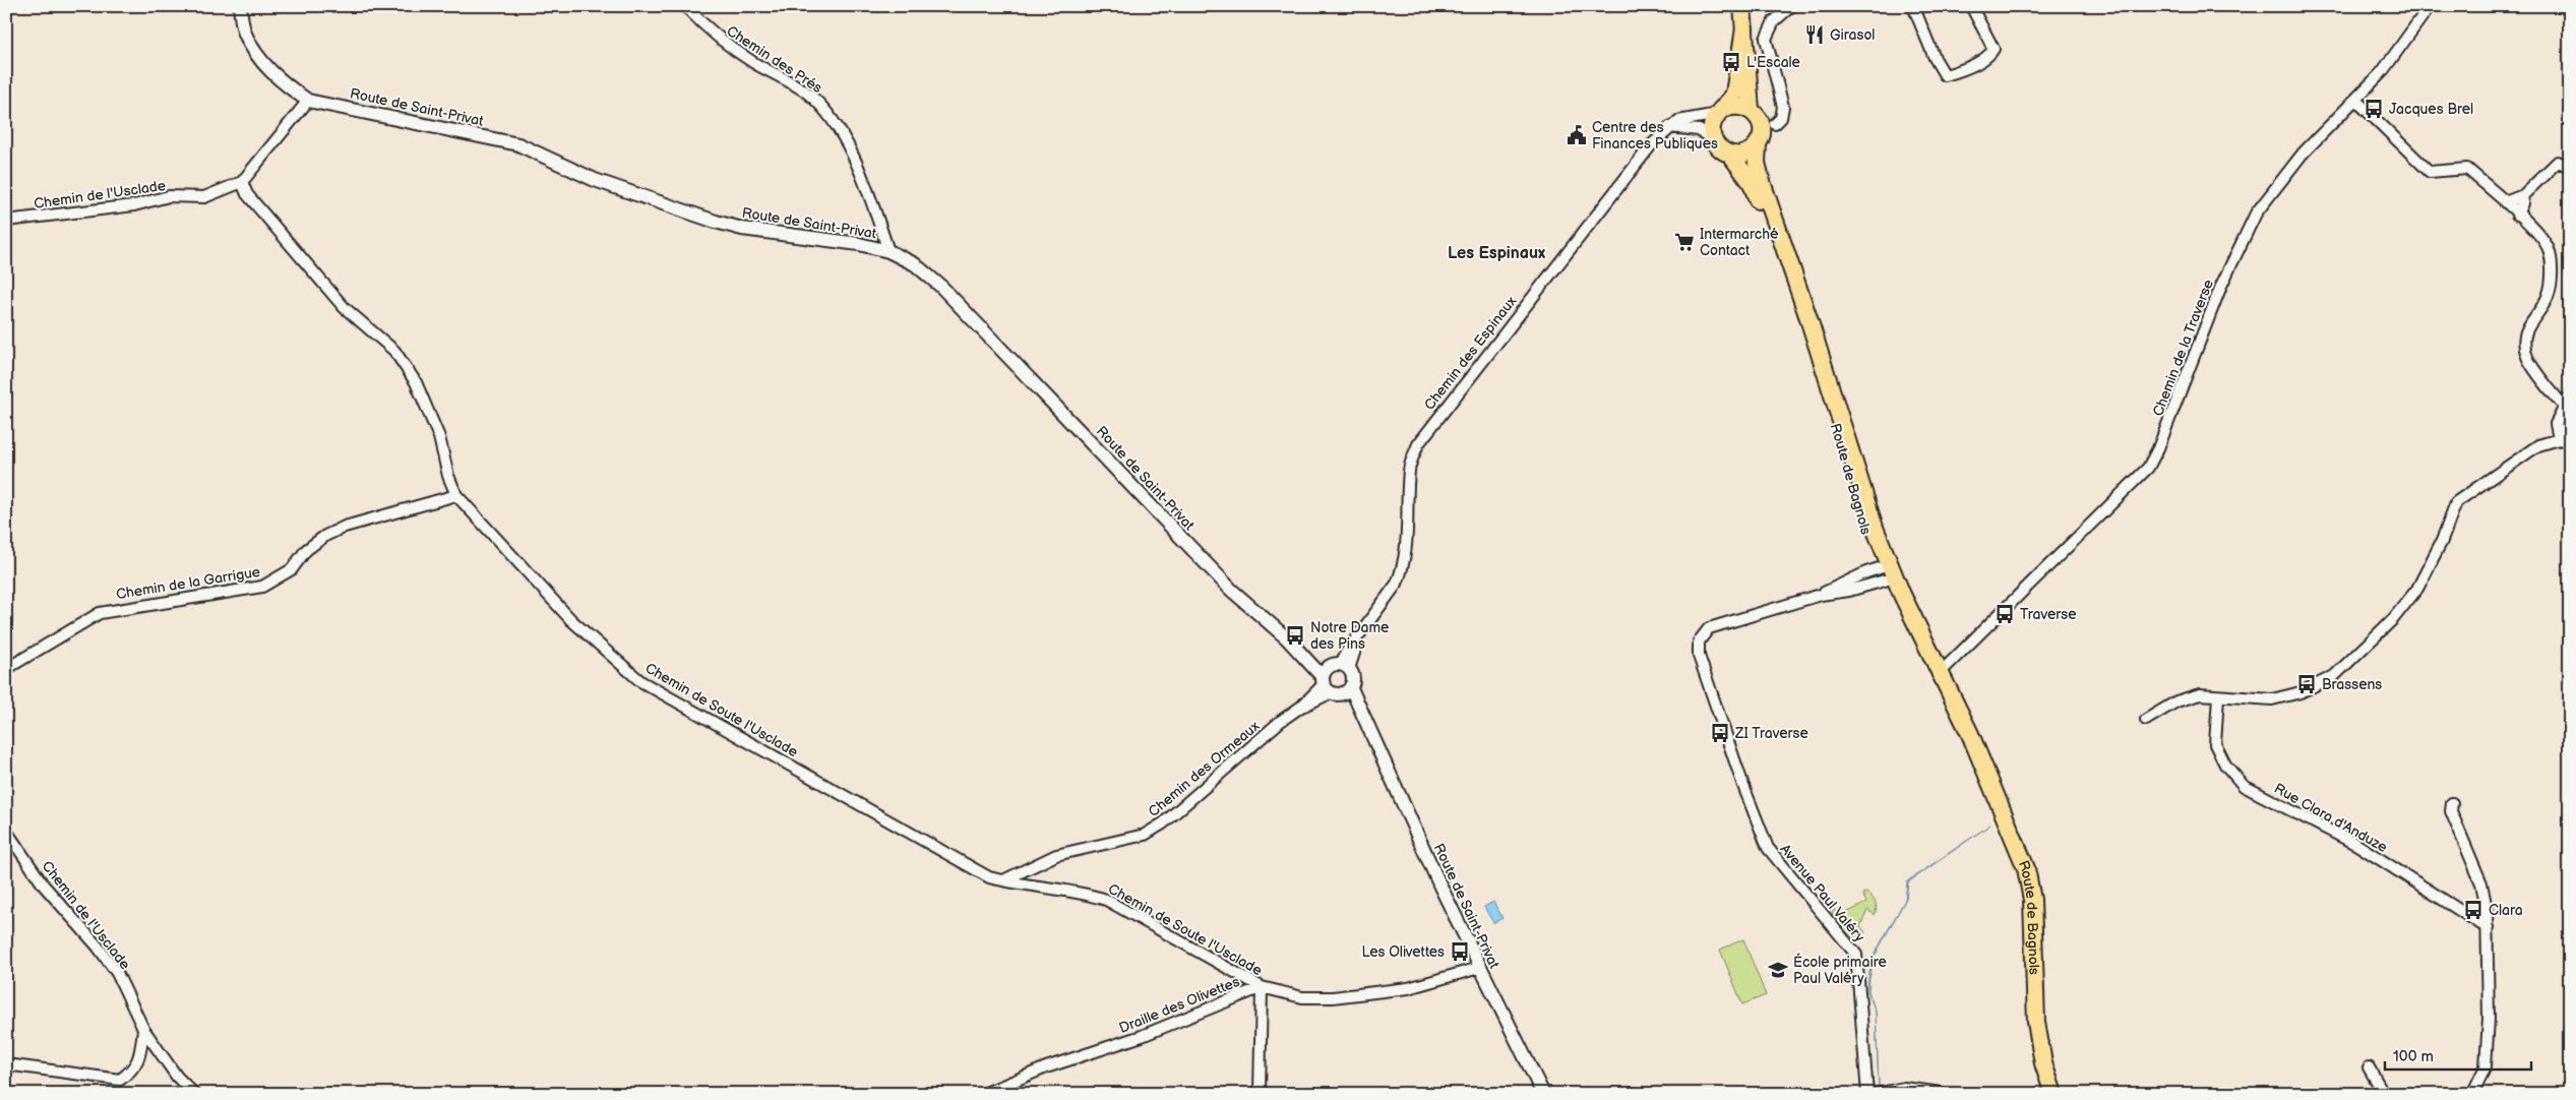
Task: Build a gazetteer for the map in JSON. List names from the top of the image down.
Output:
{
  "streets": {
    "main road": ["Route de Bagnols"],
    "street": [
      "Chemin des Prés",
      "Route de Saint-Privat",
      "Chemin de l'Usclade",
      "Chemin de la Traverse",
      "Chemin des Espinaux",
      "Chemin de la Garrigue",
      "Chemin de Soute l'Usclade",
      "Chemin des Ormeaux",
      "Rue Clara d'Anduze",
      "Avenue Paul Valéry",
      "Draille des Olivettes"
    ]
  },
  "crossings": [
    ["Chemin des Prés", "Route de Saint-Privat"],
    ["Route de Saint-Privat", "Chemin de l'Usclade"],
    ["Route de Saint-Privat", "Chemin des Espinaux"],
    ["Route de Saint-Privat", "Chemin des Ormeaux"],
    ["Route de Saint-Privat", "Draille des Olivettes"],
    ["Chemin de l'Usclade", "Chemin de Soute l'Usclade"],
    ["Chemin de la Traverse", "Route de Bagnols"],
    ["Chemin des Espinaux", "Chemin des Ormeaux"],
    ["Route de Bagnols", "Avenue Paul Valéry"],
    ["Chemin de la Garrigue", "Chemin de Soute l'Usclade"],
    ["Chemin de Soute l'Usclade", "Chemin des Ormeaux"],
    ["Chemin de Soute l'Usclade", "Draille des Olivettes"]
  ],
  "districts": ["Les Espinaux"],
  "places": {
    "restaurant": ["Girasol"],
    "bus stop": [
      "L'Escale",
      "Jacques Brel",
      "Traverse",
      "Notre Dame des Pins",
      "Brassens",
      "ZI Traverse",
      "Clara",
      "Les Olivettes"
    ],
    "public building": ["Centre des Finances Publiques"],
    "supermarket": ["Intermarché Contact"],
    "school or university": ["École primaire Paul Valéry"]
  },
  "scale_bar": "100 m"
}
